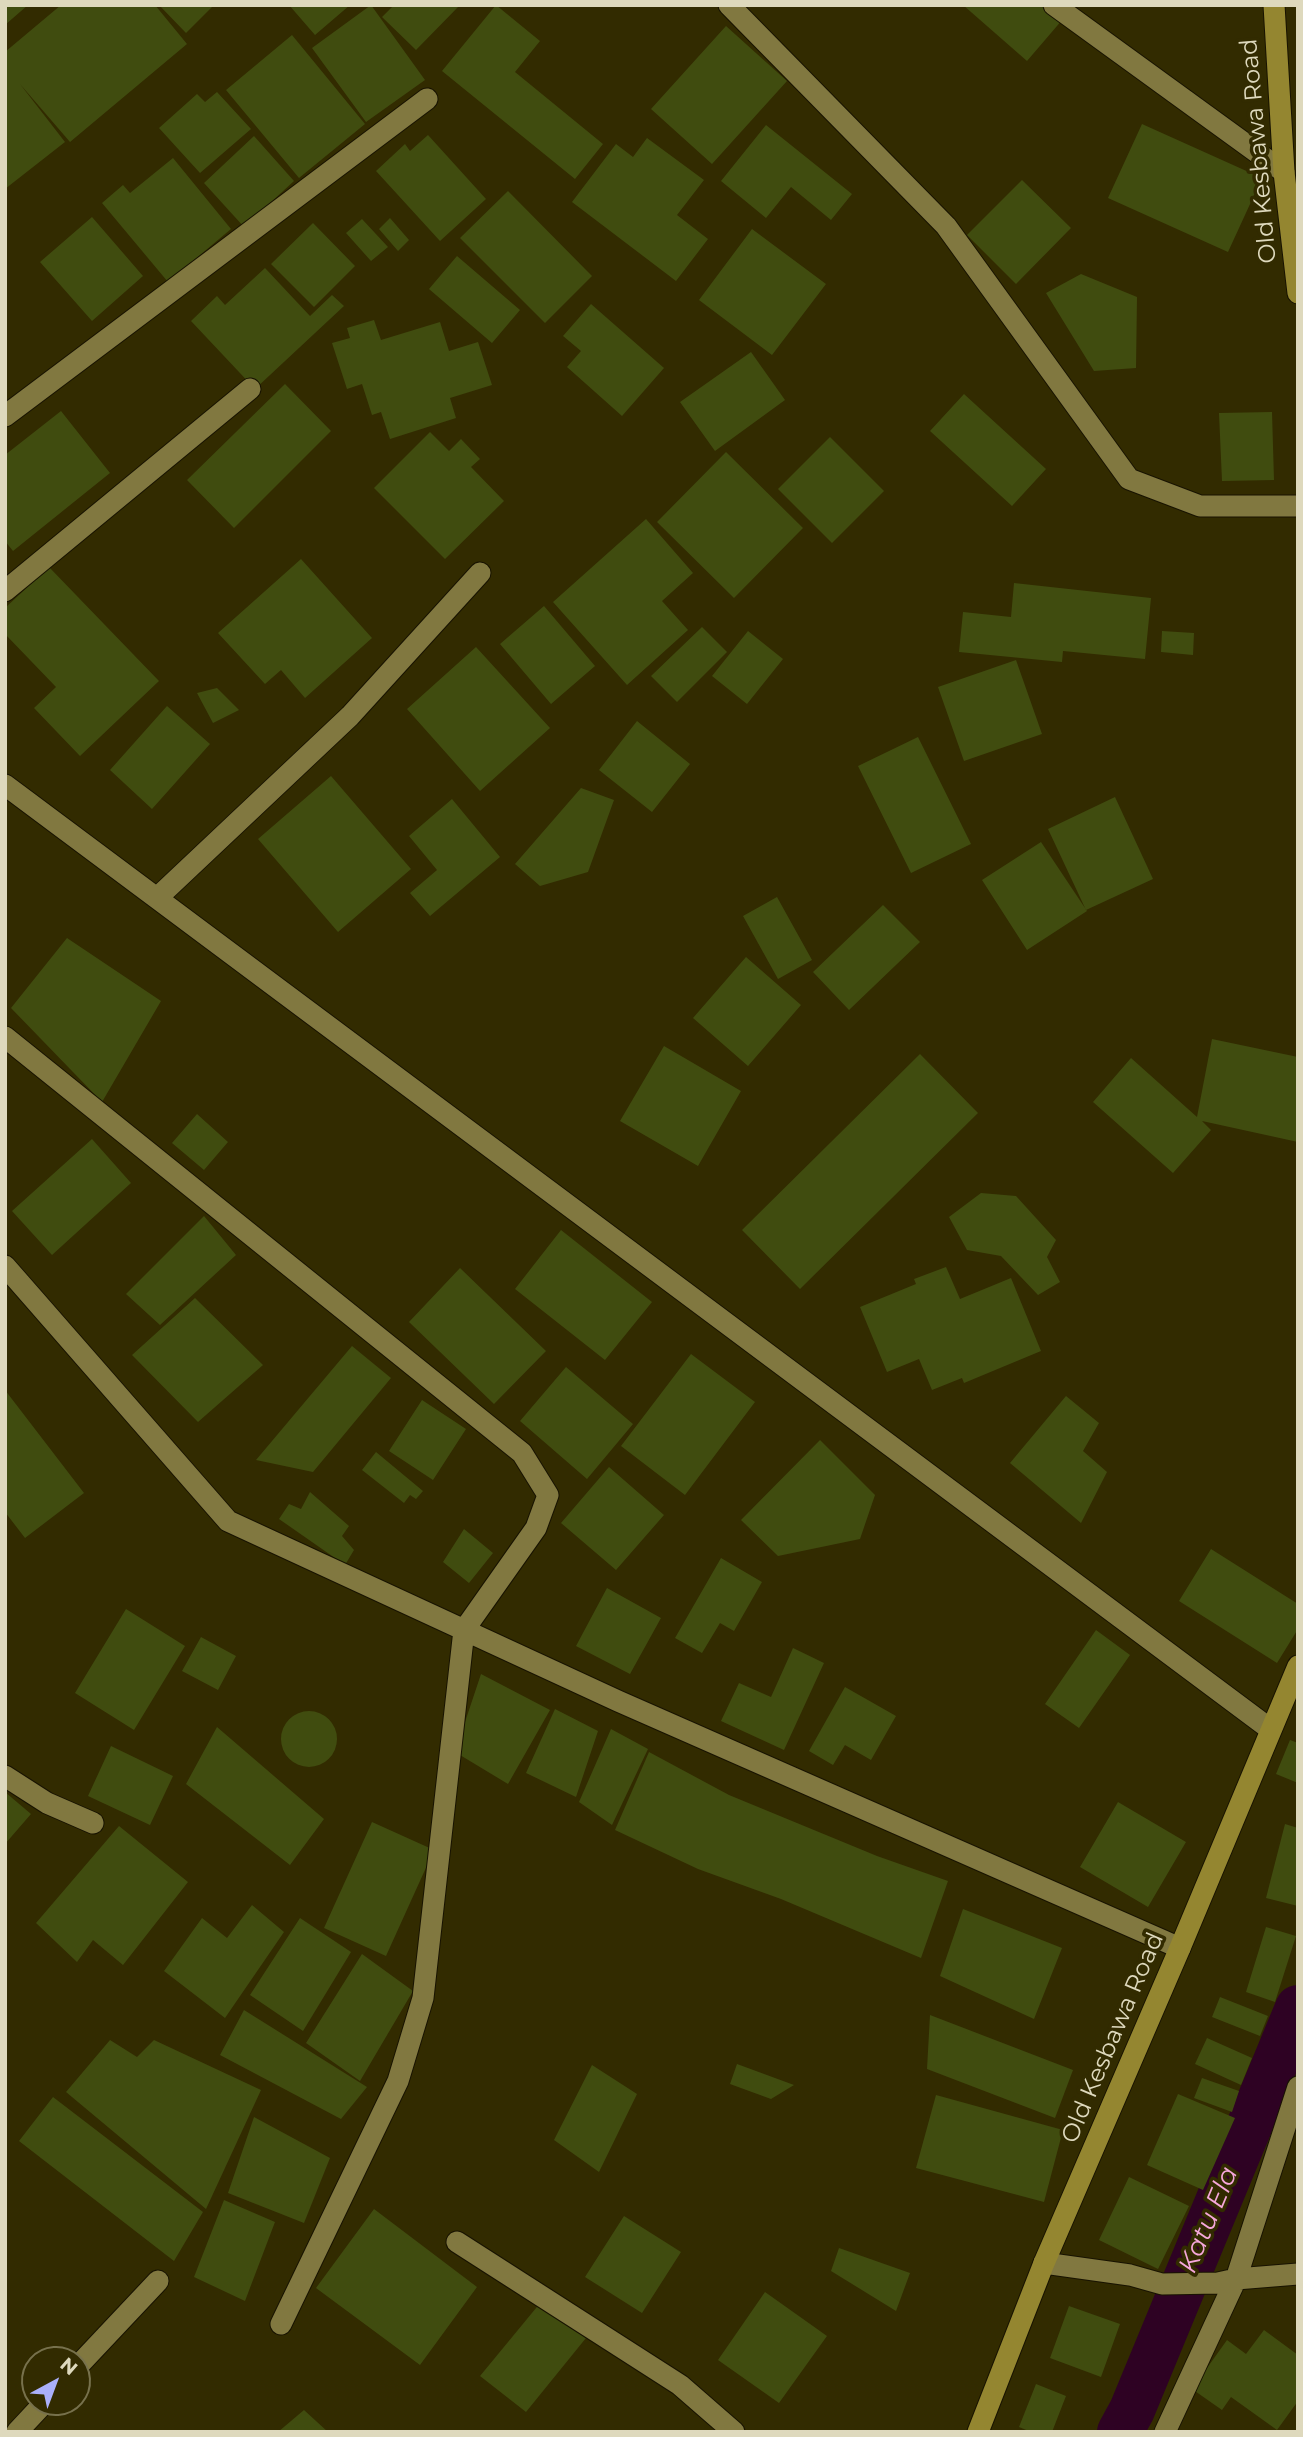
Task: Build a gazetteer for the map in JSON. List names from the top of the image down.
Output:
{
  "streets": {
    "main road": ["Old Kesbawa Road"]
  },
  "water": ["Katu Ela"],
  "north": "top right"
}
